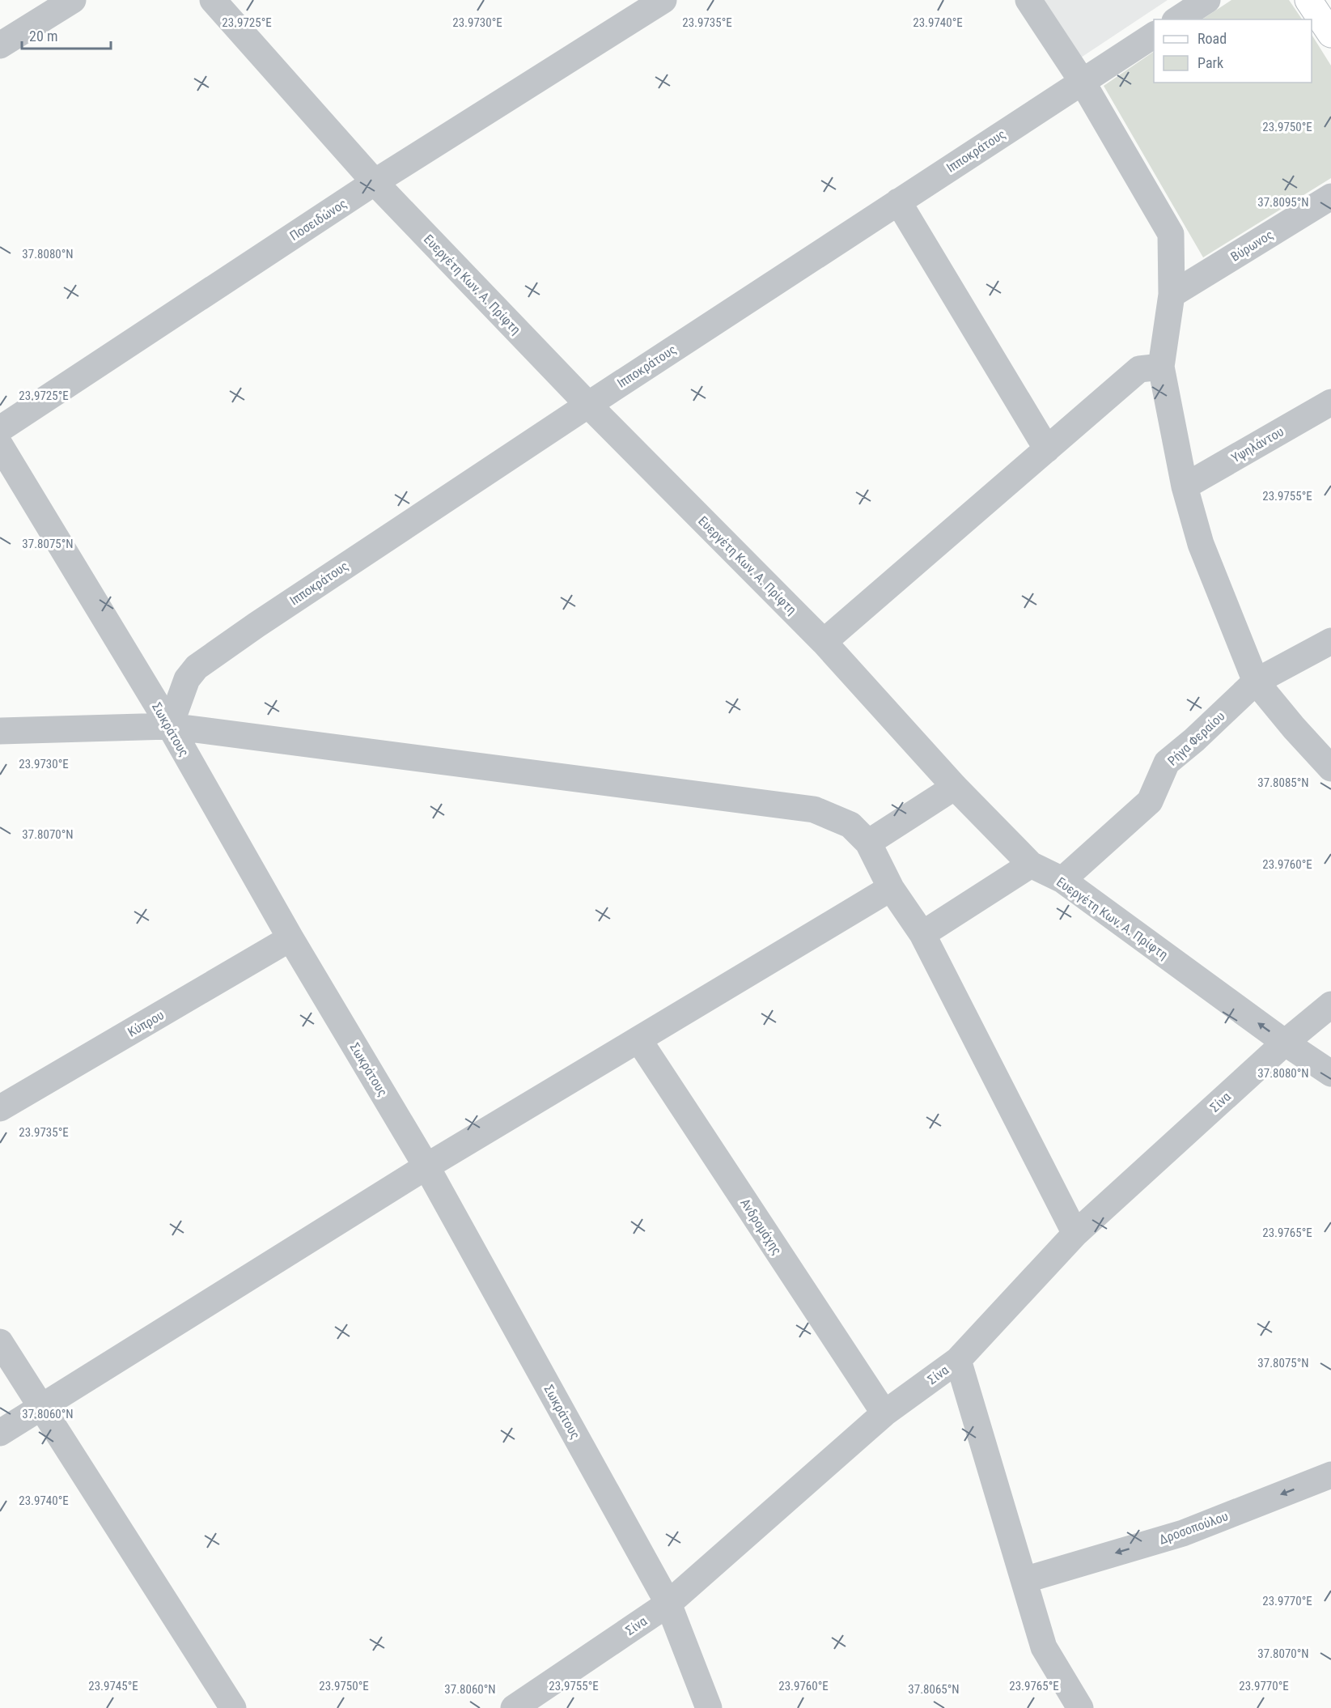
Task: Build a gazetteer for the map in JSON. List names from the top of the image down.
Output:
{
  "streets": {
    "street": [
      "Ιπποκράτους",
      "Ποσειδώνος",
      "Βύρωνος",
      "Ευεργέτη Κων. Α. Πρίφτη",
      "Υψηλάντου",
      "Σωκράτους",
      "Ρήγα Φεραίου",
      "Κύπρου",
      "Σίνα",
      "Ανδρομάχης",
      "Δροσοπούλου"
    ]
  },
  "crossings": [
    ["Ιπποκράτους", "Ευεργέτη Κων. Α. Πρίφτη"],
    ["Ιπποκράτους", "Σωκράτους"],
    ["Ποσειδώνος", "Ευεργέτη Κων. Α. Πρίφτη"],
    ["Ευεργέτη Κων. Α. Πρίφτη", "Ρήγα Φεραίου"],
    ["Ευεργέτη Κων. Α. Πρίφτη", "Σίνα"],
    ["Σωκράτους", "Κύπρου"],
    ["Σωκράτους", "Σίνα"],
    ["Σίνα", "Ανδρομάχης"]
  ],
  "one_way": ["Δροσοπούλου"],
  "legend": ["Road", "Park"],
  "scale_bar": "20 m",
  "coordinates": [
    "23.9725°E",
    "23.9730°E",
    "23.9735°E",
    "23.9740°E",
    "23.9750°E",
    "37.8095°N",
    "37.8080°N",
    "23.9755°E",
    "37.8075°N",
    "37.8085°N",
    "37.8070°N",
    "23.9760°E",
    "23.9765°E",
    "37.8060°N",
    "23.9770°E",
    "23.9745°E",
    "37.8065°N"
  ]
}
